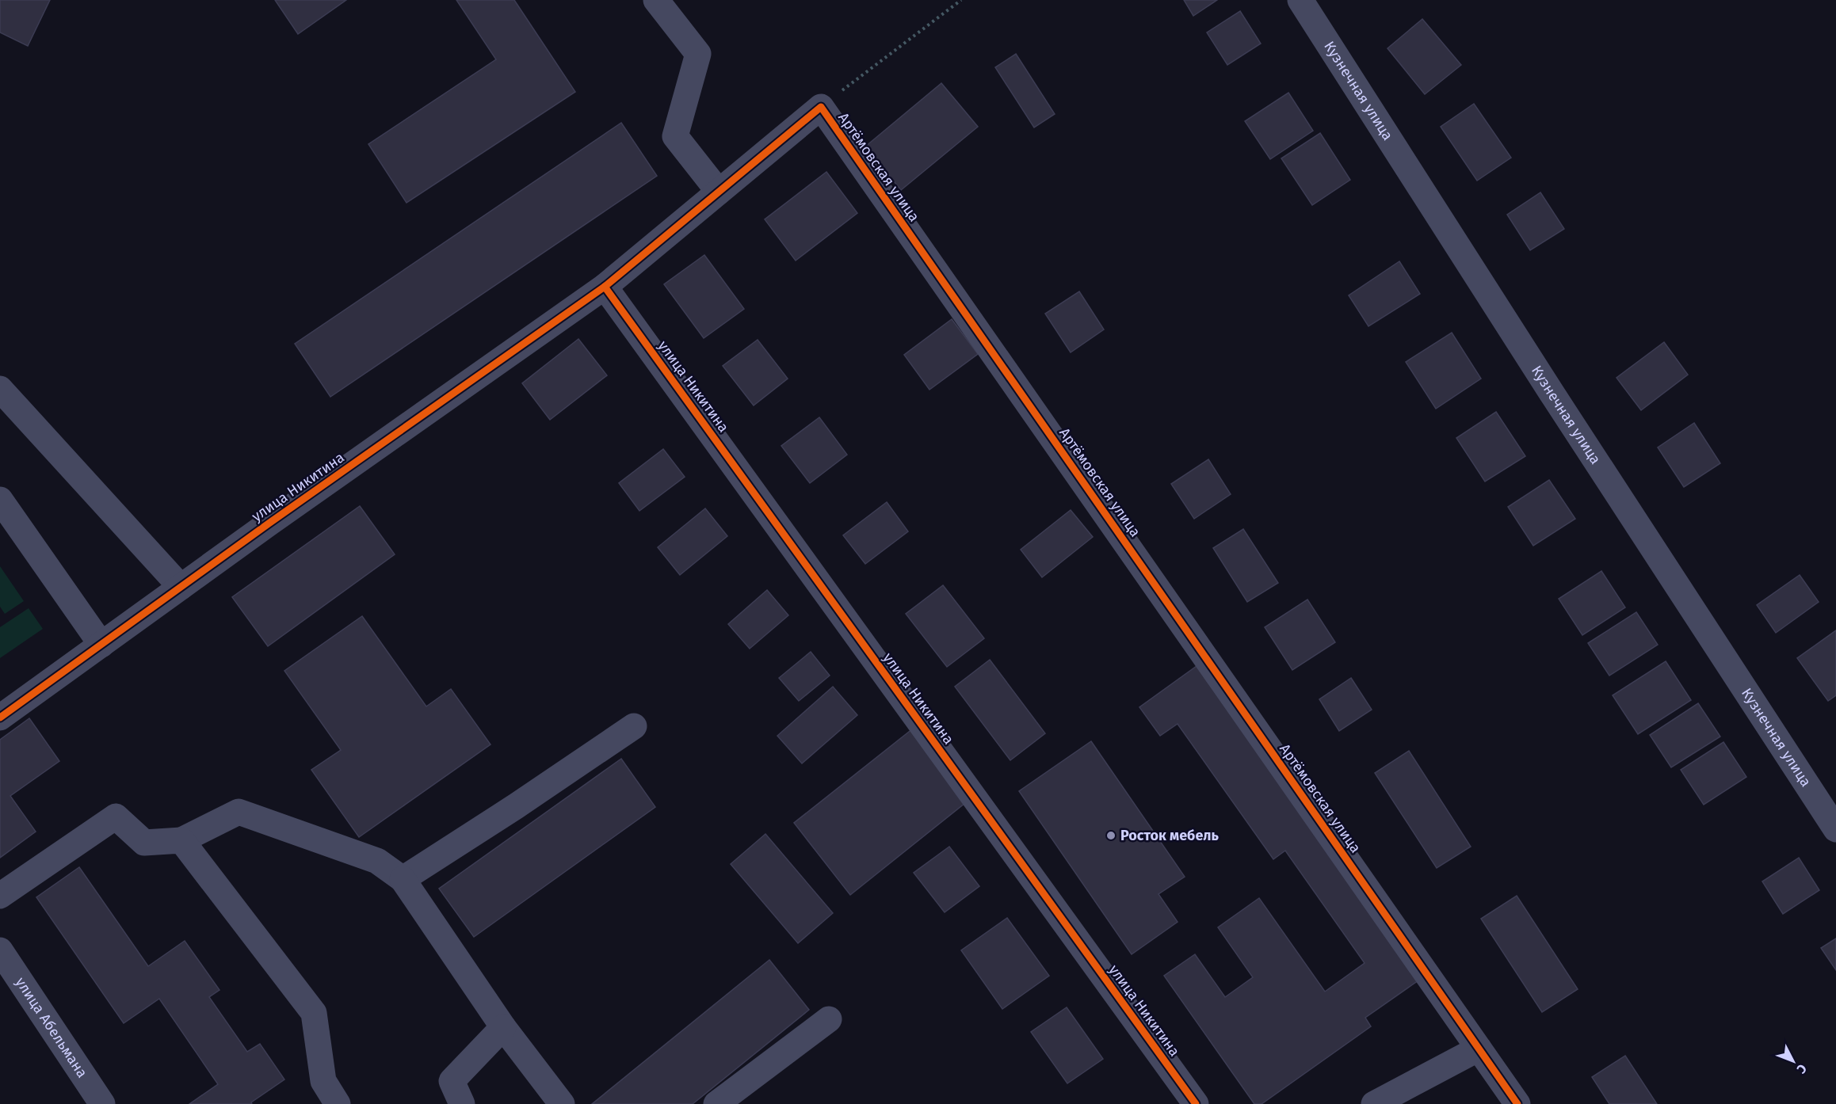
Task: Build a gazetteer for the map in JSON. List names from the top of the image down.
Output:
{
  "streets": {
    "street": [
      "Кузнечная улица",
      "Артёмовская улица",
      "улица Никитина",
      "улица Абельмана"
    ]
  },
  "crossings": [
    ["Артёмовская улица", "улица Никитина"]
  ],
  "places": ["Росток мебель"],
  "north": "bottom right"
}
